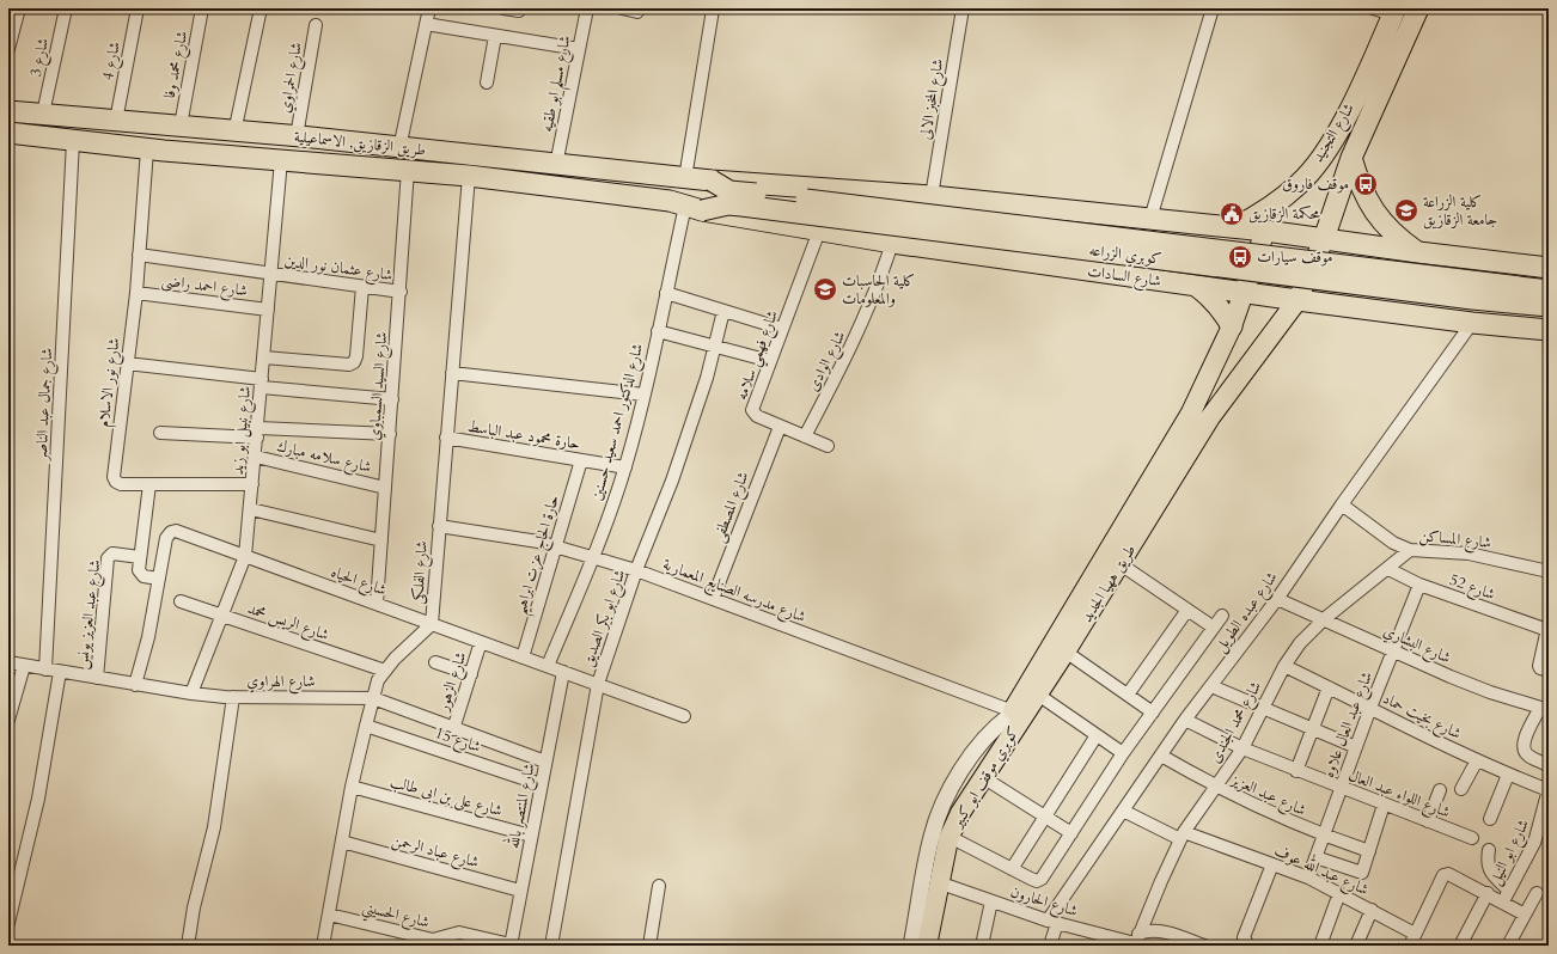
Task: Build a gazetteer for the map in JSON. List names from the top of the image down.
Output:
{
  "streets": {
    "highway": [
      "شارع التجنيد",
      "طريق الزقازيق, الاسماعيلية",
      "كوبري الزراعه",
      "شارع السادات"
    ],
    "main road": ["طريق ههيا الجديد", "كوبري موقف ابو كبير"],
    "street": [
      "شارع 3",
      "شارع 4",
      "شارع محمد وفا",
      "شارع الحمراوي",
      "شارع مسلم ابو طقيه",
      "شارع المخبز الالى",
      "شارع عثمان نور الدين",
      "شارع احمد راضى",
      "شارع فهمي سلامه",
      "شارع الوادى",
      "شارع نور الاسلام",
      "شارع السيد السمباوي",
      "شارع جمال عبد الناصر",
      "شارع الدكتور احمد سعيد حسنين",
      "شارع نبيل ابو زيد",
      "حارة محمود عبد الباسط",
      "شارع سلامه مبارك",
      "شارع المصطفى",
      "شارع المساكن",
      "حارة الحاج عزت ابراهيم",
      "شارع الفلكى",
      "شارع الحياه",
      "شارع 52",
      "شارع مدرسه الصنايع المعمارية",
      "شارع عبده الطويل",
      "شارع عبد العزيز يونس",
      "شارع ابو بكر الصديق",
      "شارع الريس محمد",
      "شارع البشاري",
      "شارع الهراوي",
      "شارع الزهور",
      "شارع بخيت حماد",
      "شارع محمد الجندى",
      "شارع عبد العال علاوه",
      "شارع 15",
      "شارع اللواء عبد العال",
      "شارع عبد العزيز",
      "شارع على بن ابى طالب",
      "شارع المنتصر بالله",
      "شارع عباد الرحمن",
      "شارع ابو النيل",
      "شارع عبد الله عوف",
      "شارع الحارون",
      "شارع الحسيني"
    ]
  },
  "crossings": [
    ["شارع 3", "طريق الزقازيق, الاسماعيلية"],
    ["شارع 4", "طريق الزقازيق, الاسماعيلية"],
    ["شارع محمد وفا", "طريق الزقازيق, الاسماعيلية"],
    ["شارع الحمراوي", "طريق الزقازيق, الاسماعيلية"],
    ["شارع مسلم ابو طقيه", "طريق الزقازيق, الاسماعيلية"],
    ["شارع التجنيد", "طريق ههيا الجديد"],
    ["طريق الزقازيق, الاسماعيلية", "كوبري الزراعه"],
    ["طريق الزقازيق, الاسماعيلية", "شارع السادات"],
    ["طريق الزقازيق, الاسماعيلية", "شارع نور الاسلام"],
    ["طريق الزقازيق, الاسماعيلية", "شارع السيد السمباوي"],
    ["طريق الزقازيق, الاسماعيلية", "شارع جمال عبد الناصر"],
    ["طريق الزقازيق, الاسماعيلية", "شارع الدكتور احمد سعيد حسنين"],
    ["طريق الزقازيق, الاسماعيلية", "شارع نبيل ابو زيد"],
    ["طريق الزقازيق, الاسماعيلية", "شارع الفلكى"],
    ["كوبري الزراعه", "شارع السادات"],
    ["كوبري الزراعه", "شارع الدكتور احمد سعيد حسنين"],
    ["شارع عثمان نور الدين", "شارع نور الاسلام"],
    ["شارع عثمان نور الدين", "شارع السيد السمباوي"],
    ["شارع عثمان نور الدين", "شارع نبيل ابو زيد"],
    ["شارع السادات", "شارع فهمي سلامه"],
    ["شارع السادات", "شارع الوادى"],
    ["شارع السادات", "شارع الدكتور احمد سعيد حسنين"],
    ["شارع السادات", "طريق ههيا الجديد"],
    ["شارع السادات", "شارع عبده الطويل"],
    ["شارع احمد راضى", "شارع نور الاسلام"],
    ["شارع احمد راضى", "شارع نبيل ابو زيد"],
    ["شارع فهمي سلامه", "شارع الوادى"],
    ["شارع فهمي سلامه", "شارع المصطفى"],
    ["شارع نور الاسلام", "شارع نبيل ابو زيد"],
    ["شارع السيد السمباوي", "شارع سلامه مبارك"],
    ["شارع السيد السمباوي", "شارع الحياه"],
    ["شارع جمال عبد الناصر", "شارع الهراوي"],
    ["شارع الدكتور احمد سعيد حسنين", "حارة محمود عبد الباسط"],
    ["شارع الدكتور احمد سعيد حسنين", "شارع الحياه"],
    ["شارع الدكتور احمد سعيد حسنين", "شارع مدرسه الصنايع المعمارية"],
    ["شارع نبيل ابو زيد", "شارع سلامه مبارك"],
    ["شارع نبيل ابو زيد", "شارع الحياه"],
    ["شارع نبيل ابو زيد", "شارع الريس محمد"],
    ["شارع نبيل ابو زيد", "شارع الهراوي"],
    ["حارة محمود عبد الباسط", "حارة الحاج عزت ابراهيم"],
    ["حارة محمود عبد الباسط", "شارع الفلكى"],
    ["شارع المصطفى", "شارع مدرسه الصنايع المعمارية"],
    ["شارع المساكن", "شارع عبده الطويل"],
    ["شارع المساكن", "شارع محمد الجندى"],
    ["حارة الحاج عزت ابراهيم", "شارع الحياه"],
    ["حارة الحاج عزت ابراهيم", "شارع مدرسه الصنايع المعمارية"],
    ["شارع الفلكى", "شارع الحياه"],
    ["شارع الفلكى", "شارع مدرسه الصنايع المعمارية"],
    ["شارع الفلكى", "شارع الريس محمد"],
    ["شارع الفلكى", "شارع الهراوي"],
    ["شارع الفلكى", "شارع 15"],
    ["شارع الفلكى", "شارع على بن ابى طالب"],
    ["شارع الفلكى", "شارع عباد الرحمن"],
    ["شارع الفلكى", "شارع الحسيني"],
    ["شارع الحياه", "شارع ابو بكر الصديق"],
    ["شارع الحياه", "شارع الهراوي"],
    ["شارع الحياه", "شارع الزهور"],
    ["شارع الحياه", "شارع المنتصر بالله"],
    ["طريق ههيا الجديد", "شارع مدرسه الصنايع المعمارية"],
    ["طريق ههيا الجديد", "كوبري موقف ابو كبير"],
    ["شارع 52", "شارع محمد الجندى"],
    ["شارع 52", "شارع عبد العال علاوه"],
    ["شارع مدرسه الصنايع المعمارية", "شارع ابو بكر الصديق"],
    ["شارع مدرسه الصنايع المعمارية", "كوبري موقف ابو كبير"],
    ["شارع عبده الطويل", "شارع البشاري"],
    ["شارع عبده الطويل", "شارع اللواء عبد العال"],
    ["شارع عبده الطويل", "شارع عبد العزيز"],
    ["شارع عبده الطويل", "شارع عبد الله عوف"],
    ["شارع عبده الطويل", "شارع الحارون"],
    ["شارع عبد العزيز يونس", "شارع الهراوي"],
    ["شارع البشاري", "شارع محمد الجندى"],
    ["شارع البشاري", "شارع عبد العال علاوه"],
    ["شارع الهراوي", "شارع الزهور"],
    ["شارع الهراوي", "شارع المنتصر بالله"],
    ["شارع بخيت حماد", "شارع محمد الجندى"],
    ["شارع بخيت حماد", "شارع عبد العال علاوه"],
    ["شارع بخيت حماد", "شارع ابو النيل"],
    ["شارع محمد الجندى", "شارع اللواء عبد العال"],
    ["شارع محمد الجندى", "شارع عبد العزيز"],
    ["شارع محمد الجندى", "شارع عبد الله عوف"],
    ["شارع محمد الجندى", "شارع الحارون"],
    ["شارع عبد العال علاوه", "شارع اللواء عبد العال"],
    ["شارع عبد العال علاوه", "شارع عبد العزيز"],
    ["شارع عبد العال علاوه", "شارع عبد الله عوف"],
    ["شارع 15", "شارع المنتصر بالله"],
    ["شارع على بن ابى طالب", "شارع المنتصر بالله"],
    ["شارع المنتصر بالله", "شارع عباد الرحمن"],
    ["شارع المنتصر بالله", "شارع الحسيني"]
  ],
  "places": {
    "bus stop": ["موقف فاروق", "موقف سيارات"],
    "school or university": ["كلية الزراعة جامعة الزقازيق", "كلية الحاسبات والمعلومات"],
    "public building": ["محكمة الزقازيق"]
  }
}
